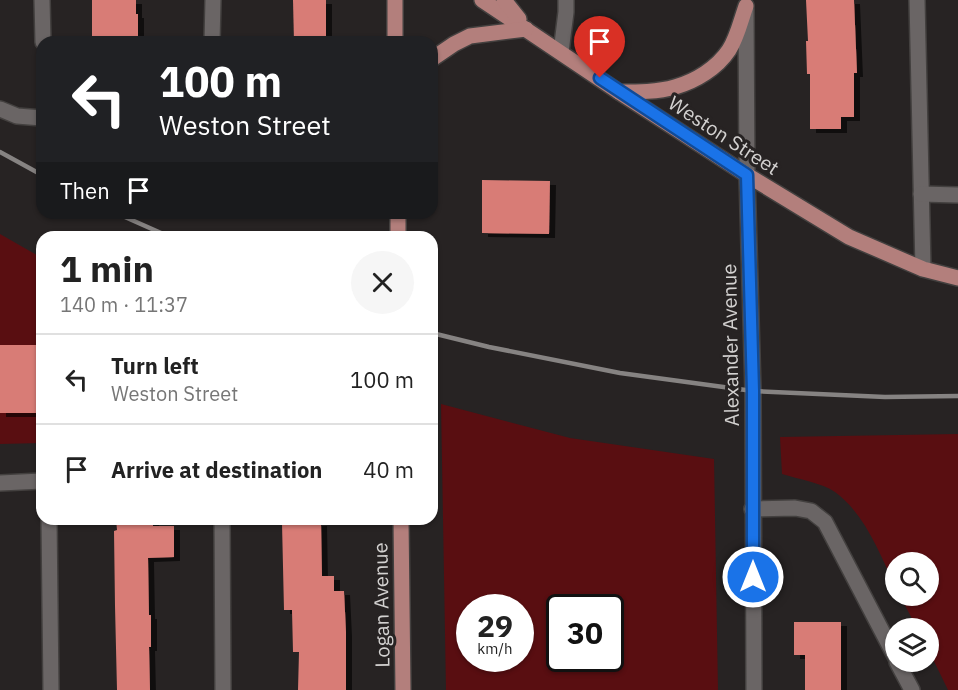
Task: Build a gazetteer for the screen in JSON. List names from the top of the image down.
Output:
{
  "streets": {
    "main road": ["Weston Street", "Logan Avenue"],
    "street": ["Alexander Avenue"]
  },
  "crossings": [
    ["Weston Street", "Alexander Avenue"]
  ],
  "page": {
    "turn": ["100 m", "Weston Street"],
    "then": "Then",
    "heading": ["1 min", "140 m · 11:37"],
    "list": [
      {
        "name": "Turn left",
        "note": "Weston Street",
        "value": "100 m"
      },
      {
        "name": "Arrive at destination",
        "value": "40 m"
      }
    ],
    "speed": "29 km/h",
    "limit": "30"
  }
}
